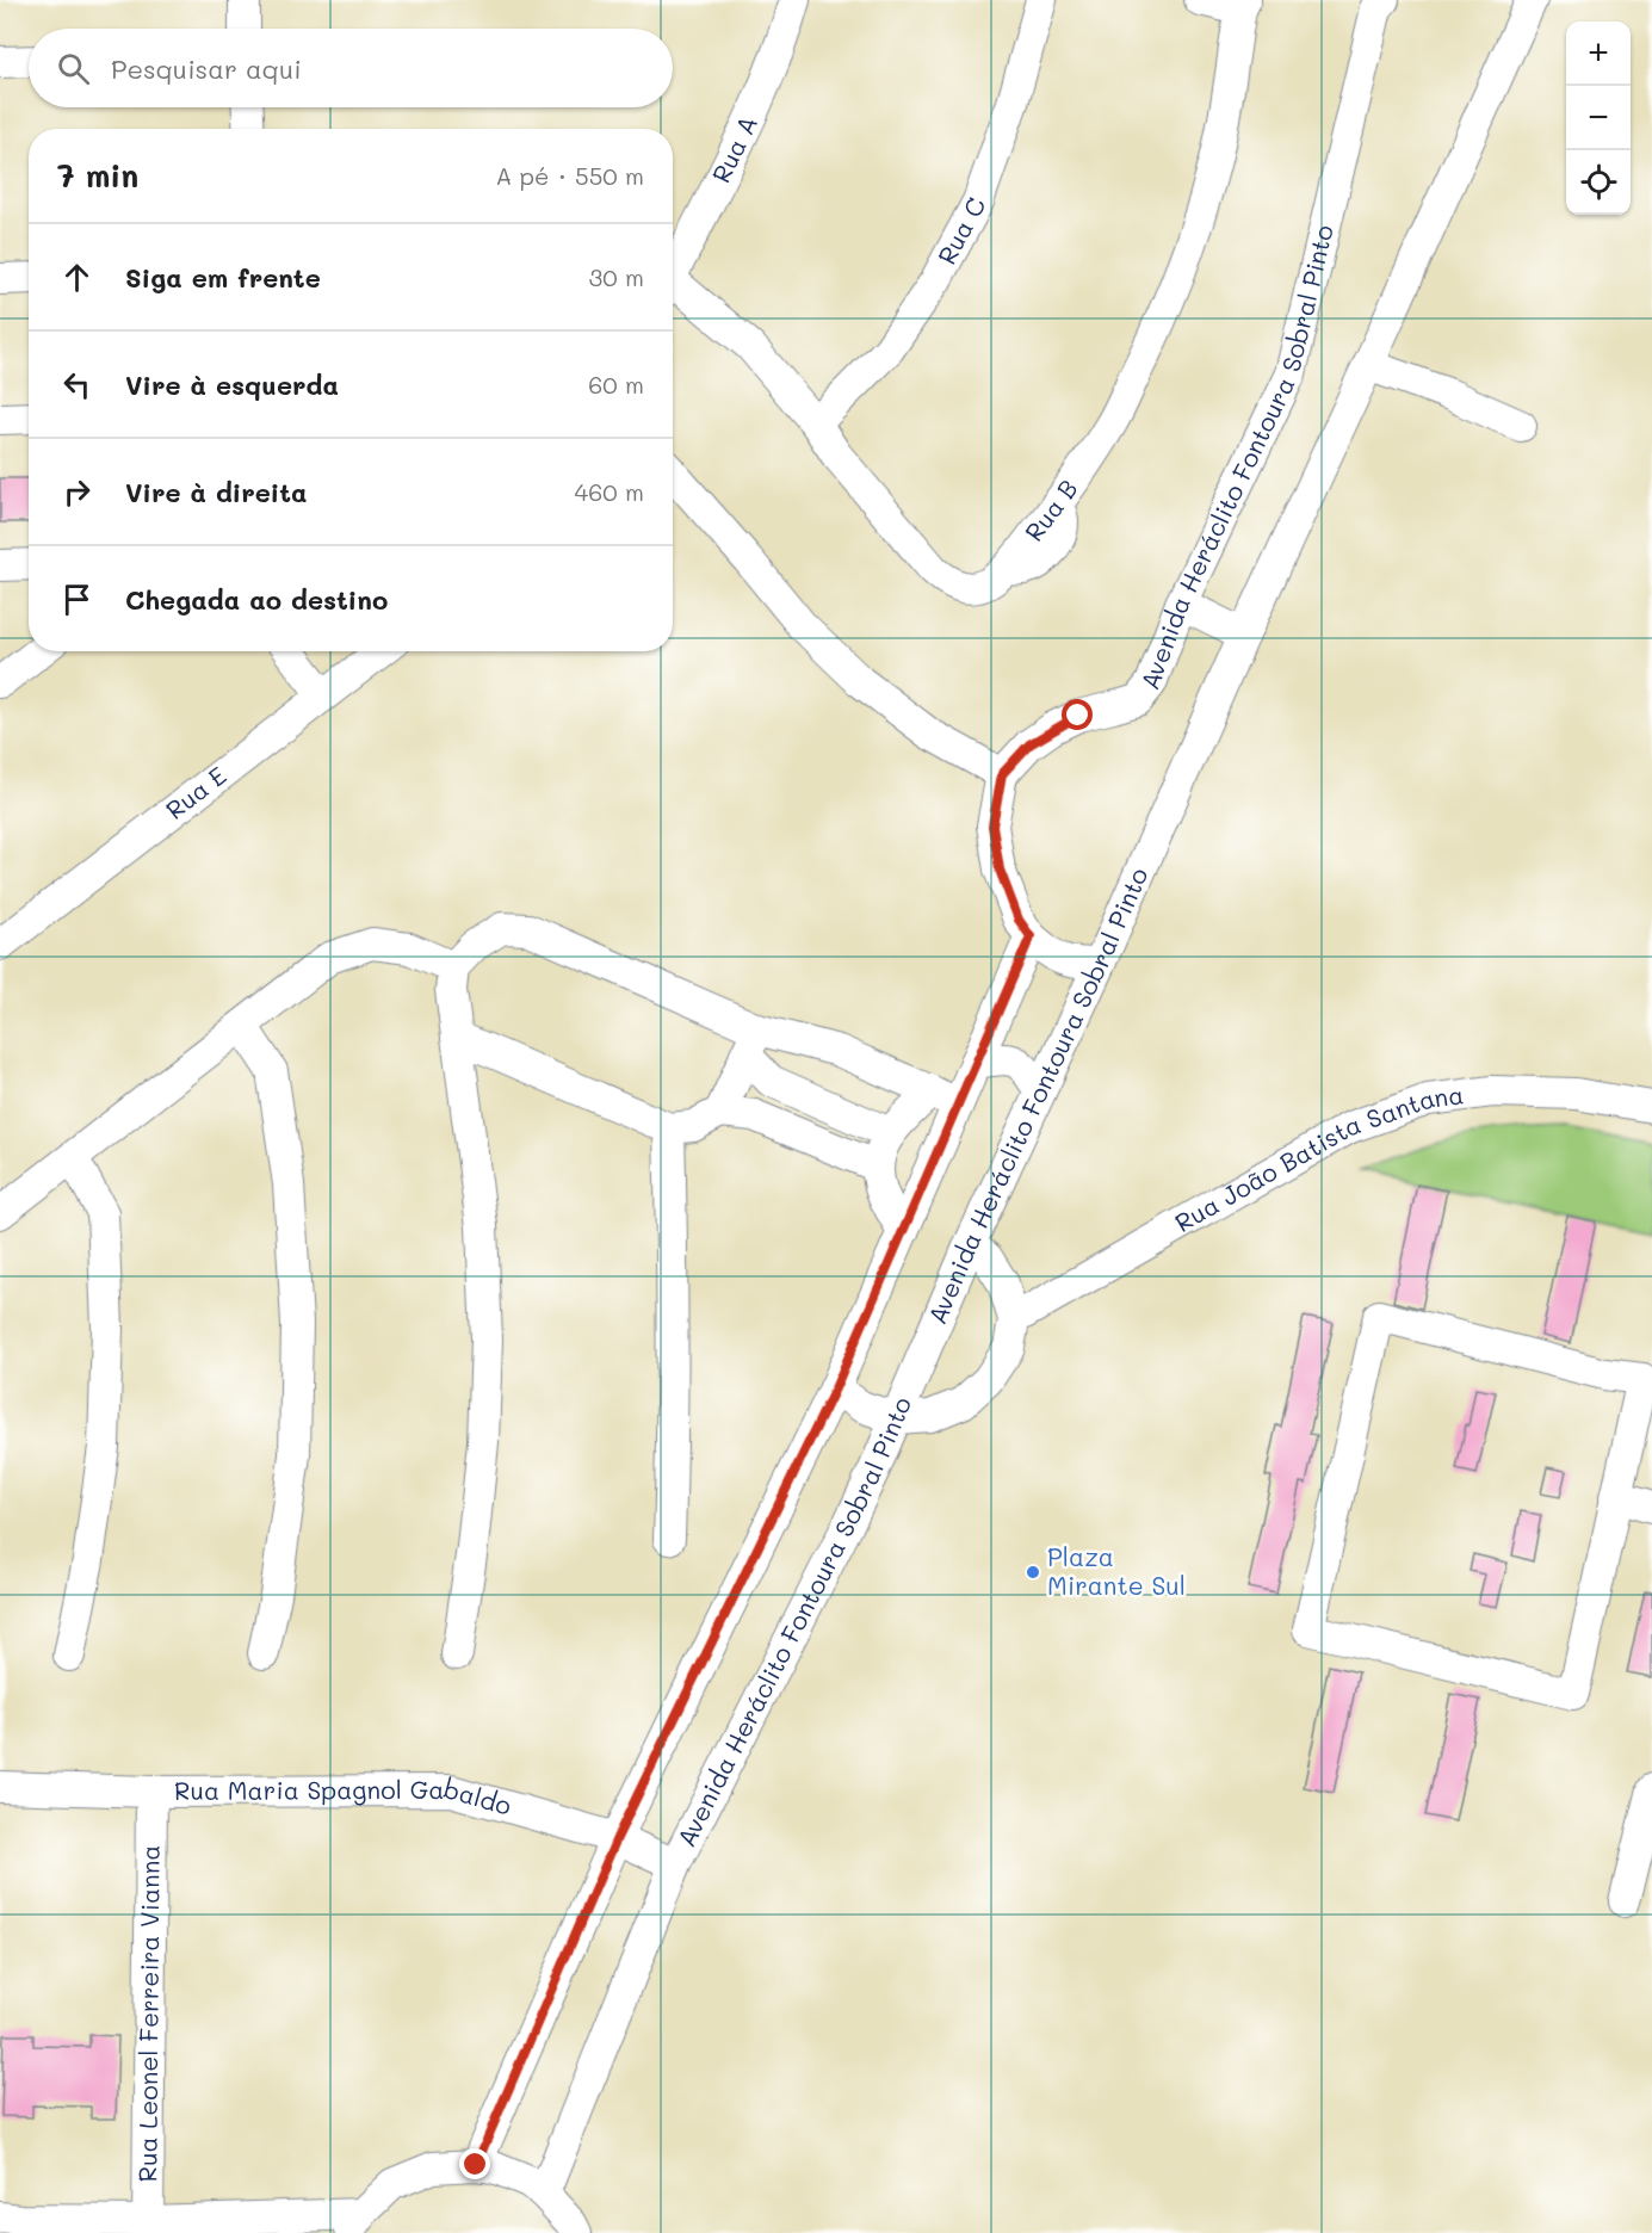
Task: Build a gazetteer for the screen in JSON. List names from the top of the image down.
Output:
{
  "streets": {
    "street": [
      "Rua A",
      "Rua C",
      "Avenida Heráclito Fontoura Sobral Pinto",
      "Rua B",
      "Rua E",
      "Rua João Batista Santana",
      "Rua Maria Spagnol Gabaldo",
      "Rua Leonel Ferreira Vianna"
    ]
  },
  "crossings": [
    ["Rua C", "Rua B"],
    ["Avenida Heráclito Fontoura Sobral Pinto", "Rua Maria Spagnol Gabaldo"],
    ["Rua Maria Spagnol Gabaldo", "Rua Leonel Ferreira Vianna"]
  ],
  "places": ["Plaza Mirante Sul"],
  "page": {
    "map_buttons": ["+", "−"],
    "search": "Pesquisar aqui",
    "heading": ["7 min", "A pé · 550 m"],
    "list": [
      ["Siga em frente", "30 m"],
      ["Vire à esquerda", "60 m"],
      ["Vire à direita", "460 m"],
      "Chegada ao destino"
    ]
  }
}
